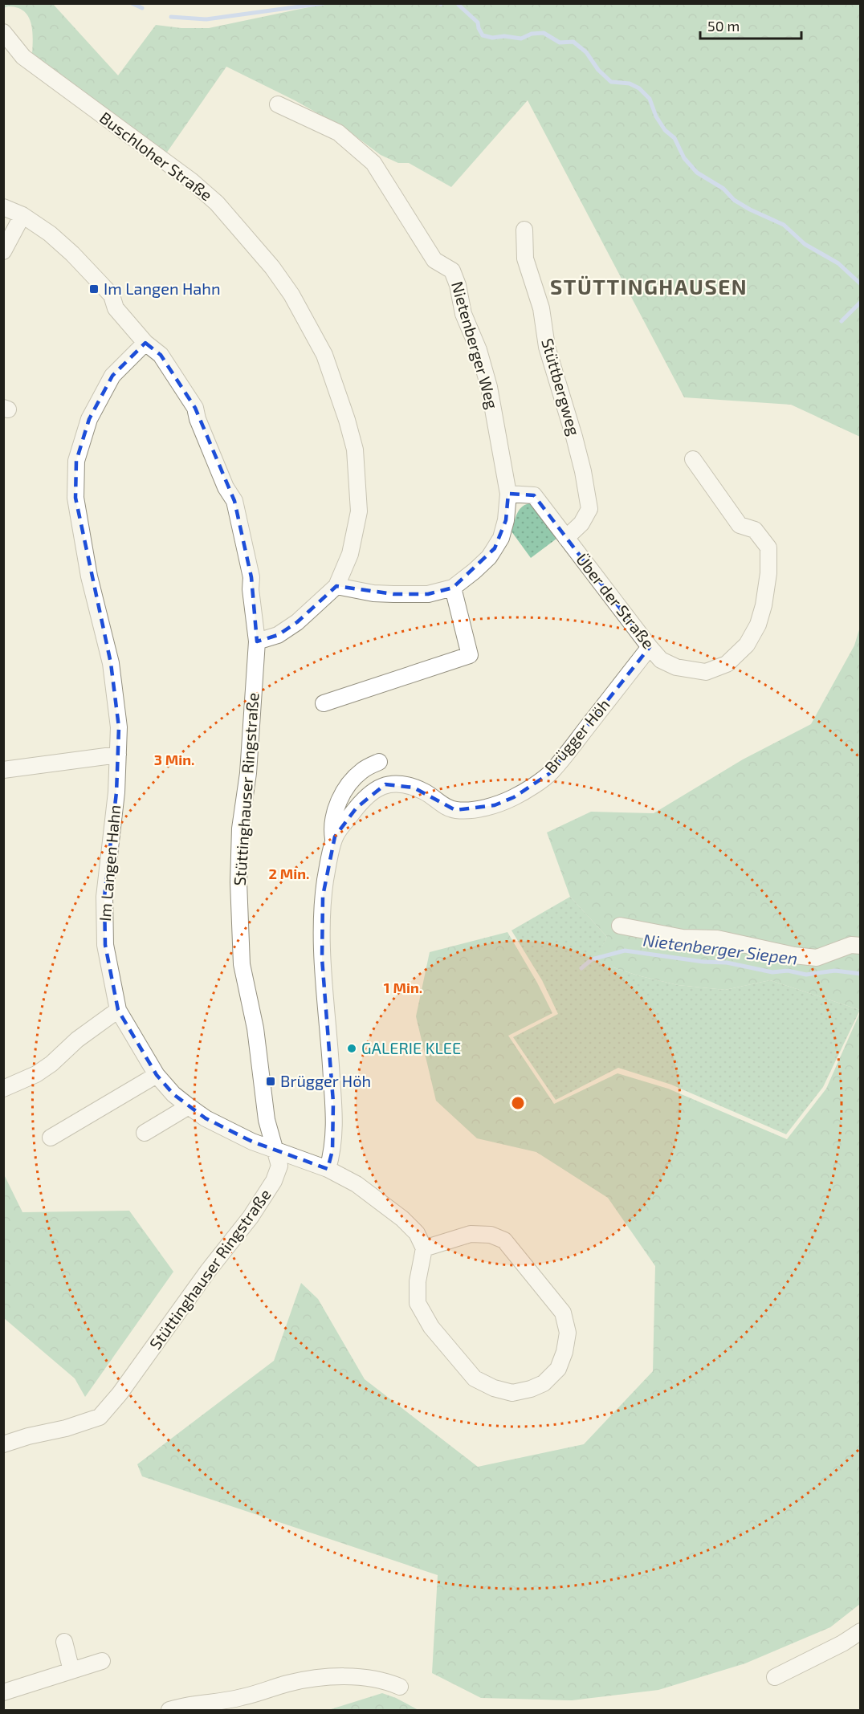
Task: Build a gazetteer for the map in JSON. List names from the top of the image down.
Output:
{
  "streets": {
    "street": [
      "Buschloher Straße",
      "Nietenberger Weg",
      "Stüttbergweg",
      "Über der Straße",
      "Brügger Höh",
      "Stüttinghauser Ringstraße",
      "Im Langen Hahn"
    ]
  },
  "crossings": [
    ["Buschloher Straße", "Nietenberger Weg"],
    ["Buschloher Straße", "Stüttinghauser Ringstraße"],
    ["Nietenberger Weg", "Über der Straße"],
    ["Stüttbergweg", "Über der Straße"],
    ["Über der Straße", "Brügger Höh"],
    ["Brügger Höh", "Im Langen Hahn"],
    ["Stüttinghauser Ringstraße", "Im Langen Hahn"]
  ],
  "districts": ["STÜTTINGHAUSEN"],
  "water": ["Nietenberger Siepen"],
  "places": {
    "transit": ["Im Langen Hahn", "Brügger Höh"],
    "other": ["GALERIE KLEE"]
  },
  "scale_bar": "50 m",
  "rings": ["3 Min.", "2 Min.", "1 Min."]
}
